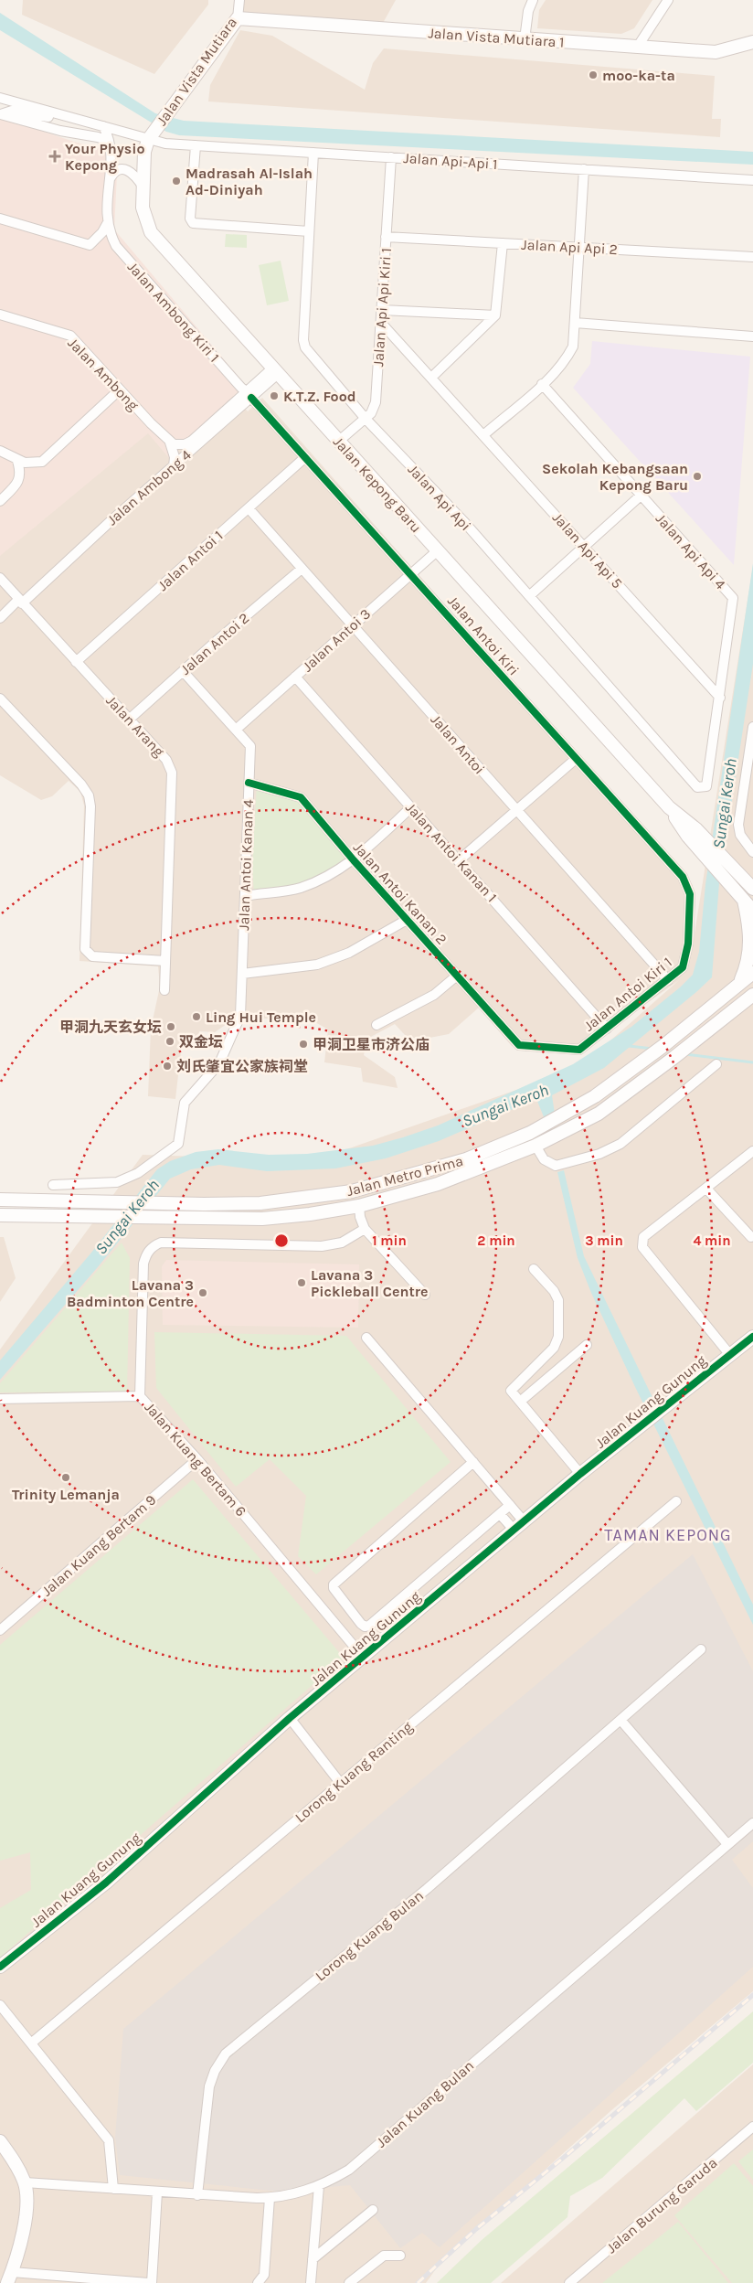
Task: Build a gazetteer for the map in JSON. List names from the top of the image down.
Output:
{
  "streets": {
    "street": [
      "Jalan Vista Mutiara 1",
      "Jalan Vista Mutiara",
      "Jalan Api-Api 1",
      "Jalan Api Api 2",
      "Jalan Api Api Kiri 1",
      "Jalan Ambong Kiri 1",
      "Jalan Ambong",
      "Jalan Kepong Baru",
      "Jalan Ambong 4",
      "Jalan Api Api",
      "Jalan Api Api 5",
      "Jalan Api Api 4",
      "Jalan Antoi 1",
      "Jalan Antoi Kiri",
      "Jalan Antoi 3",
      "Jalan Antoi 2",
      "Jalan Arang",
      "Jalan Antoi",
      "Jalan Antoi Kanan 1",
      "Jalan Antoi Kanan 4",
      "Jalan Antoi Kanan 2",
      "Jalan Antoi Kiri 1",
      "Jalan Metro Prima",
      "Jalan Kuang Gunung",
      "Jalan Kuang Bertam 6",
      "Jalan Kuang Bertam 9",
      "Lorong Kuang Ranting",
      "Lorong Kuang Bulan",
      "Jalan Kuang Bulan",
      "Jalan Burung Garuda"
    ]
  },
  "crossings": [
    ["Jalan Vista Mutiara 1", "Jalan Vista Mutiara"],
    ["Jalan Vista Mutiara", "Jalan Api-Api 1"],
    ["Jalan Vista Mutiara", "Jalan Kepong Baru"],
    ["Jalan Api-Api 1", "Jalan Api Api Kiri 1"],
    ["Jalan Api-Api 1", "Jalan Ambong Kiri 1"],
    ["Jalan Api-Api 1", "Jalan Kepong Baru"],
    ["Jalan Api-Api 1", "Jalan Api Api"],
    ["Jalan Api Api 2", "Jalan Api Api Kiri 1"],
    ["Jalan Api Api Kiri 1", "Jalan Kepong Baru"],
    ["Jalan Api Api Kiri 1", "Jalan Api Api"],
    ["Jalan Api Api Kiri 1", "Jalan Api Api 5"],
    ["Jalan Ambong Kiri 1", "Jalan Ambong 4"],
    ["Jalan Ambong Kiri 1", "Jalan Antoi Kiri"],
    ["Jalan Ambong", "Jalan Ambong 4"],
    ["Jalan Kepong Baru", "Jalan Ambong 4"],
    ["Jalan Kepong Baru", "Jalan Antoi 3"],
    ["Jalan Ambong 4", "Jalan Antoi Kiri"],
    ["Jalan Ambong 4", "Jalan Arang"],
    ["Jalan Api Api", "Jalan Api Api 5"],
    ["Jalan Api Api", "Jalan Api Api 4"],
    ["Jalan Api Api 5", "Jalan Api Api 4"],
    ["Jalan Antoi 1", "Jalan Antoi Kiri"],
    ["Jalan Antoi 1", "Jalan Arang"],
    ["Jalan Antoi 1", "Jalan Antoi"],
    ["Jalan Antoi Kiri", "Jalan Antoi 3"],
    ["Jalan Antoi Kiri", "Jalan Antoi Kiri 1"],
    ["Jalan Antoi 3", "Jalan Antoi"],
    ["Jalan Antoi 3", "Jalan Antoi Kanan 1"],
    ["Jalan Antoi 3", "Jalan Antoi Kanan 4"],
    ["Jalan Antoi 2", "Jalan Arang"],
    ["Jalan Antoi 2", "Jalan Antoi"],
    ["Jalan Antoi 2", "Jalan Antoi Kanan 4"],
    ["Jalan Antoi", "Jalan Antoi Kiri 1"],
    ["Jalan Antoi Kanan 1", "Jalan Antoi Kiri 1"],
    ["Jalan Antoi Kanan 4", "Jalan Antoi Kanan 2"],
    ["Jalan Antoi Kanan 2", "Jalan Antoi Kiri 1"],
    ["Jalan Kuang Gunung", "Jalan Kuang Bertam 6"],
    ["Jalan Kuang Bertam 6", "Jalan Kuang Bertam 9"],
    ["Lorong Kuang Bulan", "Jalan Kuang Bulan"]
  ],
  "districts": ["TAMAN KEPONG"],
  "water": ["Sungai Keroh"],
  "places": {
    "other": [
      "moo-ka-ta",
      "Madrasah Al-Islah Ad-Diniyah",
      "K.T.Z. Food",
      "Sekolah Kebangsaan Kepong Baru",
      "Ling Hui Temple",
      "甲洞九天玄女坛",
      "双金坛",
      "甲洞卫星市济公庙",
      "刘氏肇宜公家族祠堂",
      "Lavana 3 Pickleball Centre",
      "Lavana 3 Badminton Centre",
      "Trinity Lemanja"
    ],
    "health": ["Your Physio Kepong"]
  },
  "rings": [
    "1 min",
    "2 min",
    "3 min",
    "4 min"
  ]
}
